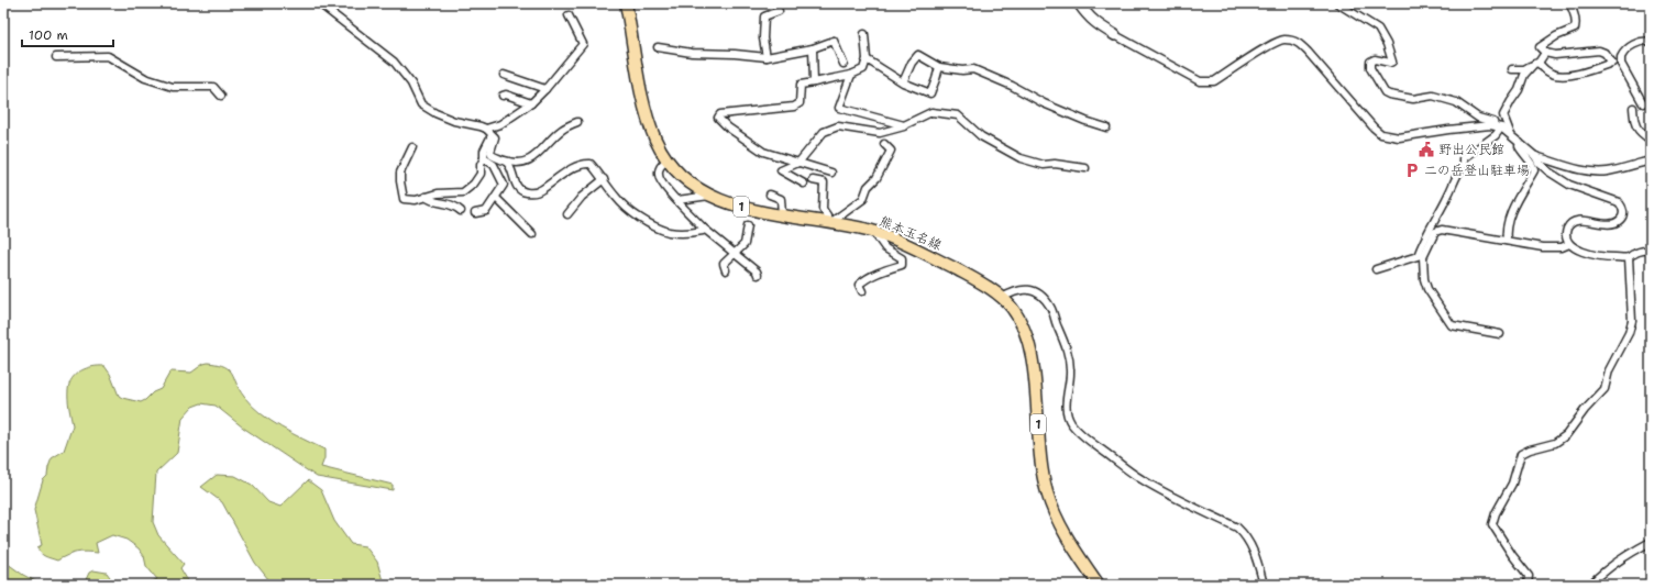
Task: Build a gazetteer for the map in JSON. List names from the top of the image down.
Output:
{
  "streets": {
    "main road": ["1", "熊本玉名線"]
  },
  "places": {
    "public building": ["野出公民館"],
    "parking": ["二の岳登山駐車場"]
  },
  "scale_bar": "100 m"
}
